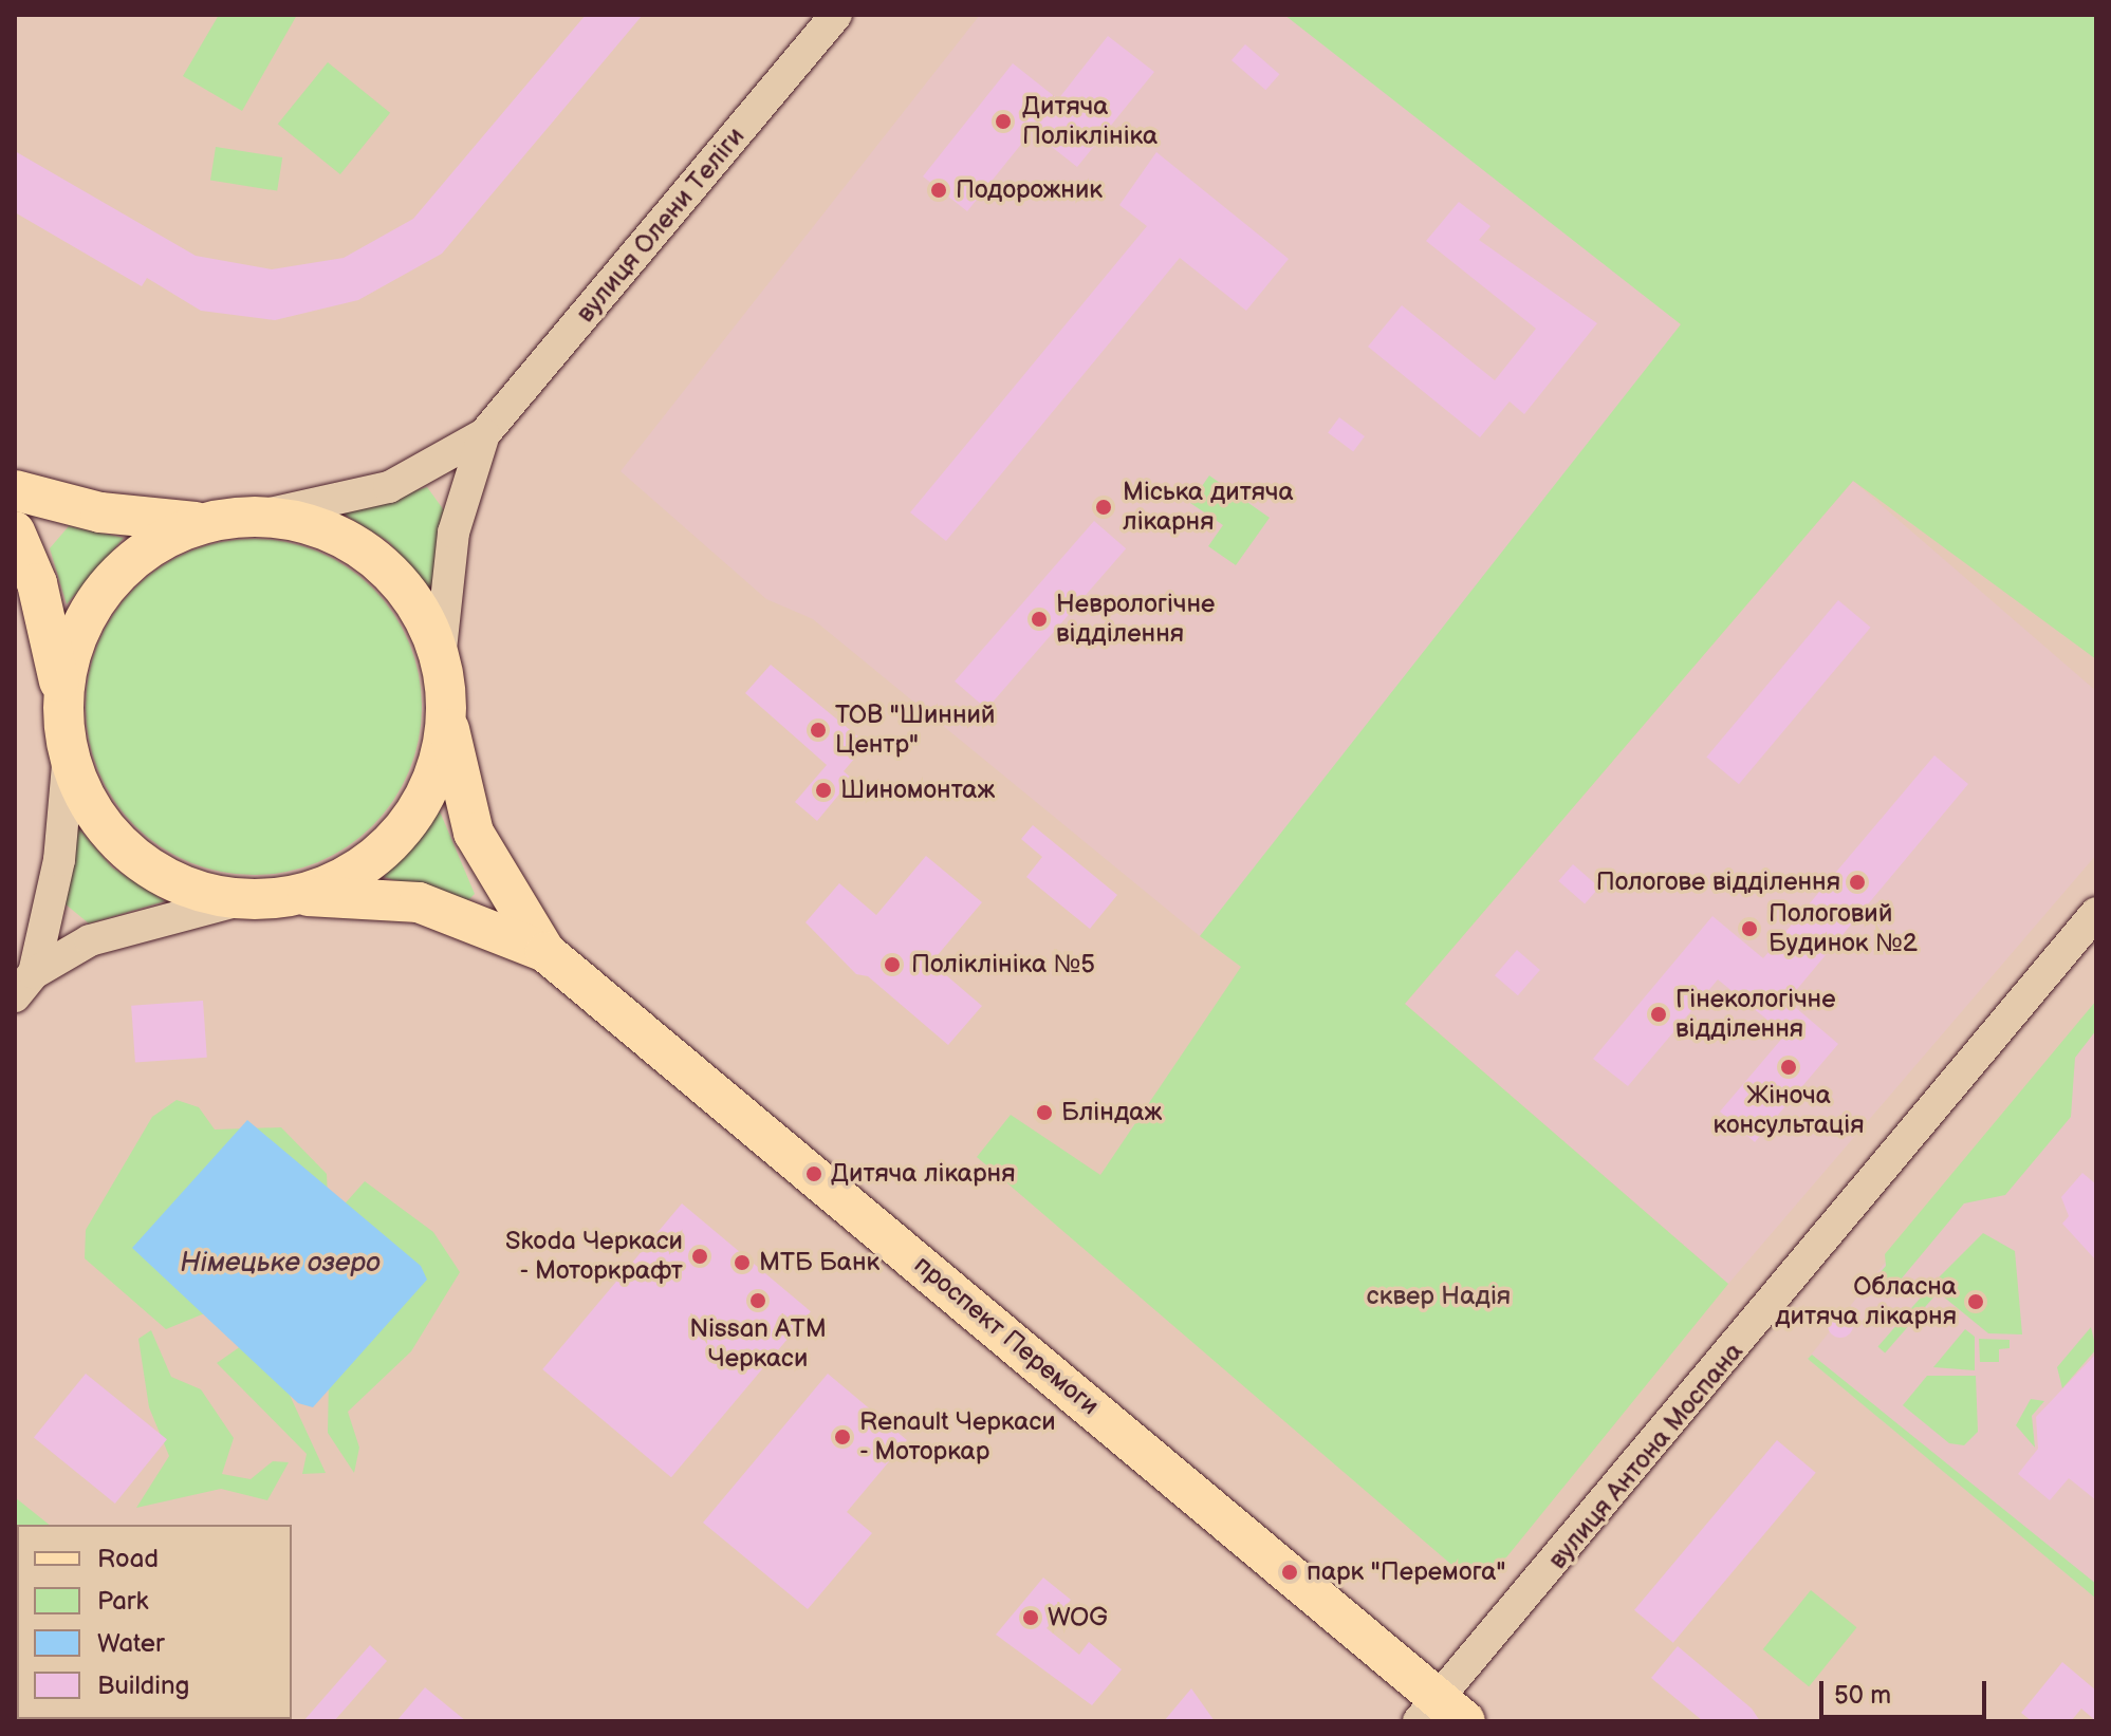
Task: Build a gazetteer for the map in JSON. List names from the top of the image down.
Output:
{
  "streets": {
    "main road": ["проспект Перемоги"],
    "street": ["вулиця Олени Теліги", "вулиця Антона Моспана"]
  },
  "crossings": [
    ["проспект Перемоги", "вулиця Антона Моспана"]
  ],
  "water": ["Німецьке озеро"],
  "parks": ["сквер Надія"],
  "places": [
    "Дитяча Поліклініка",
    "Подорожник",
    "Міська дитяча лікарня",
    "Неврологічне відділення",
    "ТОВ \"Шинний Центр\"",
    "Шиномонтаж",
    "Пологове відділення",
    "Пологовий Будинок №2",
    "Поліклініка №5",
    "Гінекологічне відділення",
    "Жіноча консультація",
    "Бліндаж",
    "Дитяча лікарня",
    "Skoda Черкаси - Моторкрафт",
    "МТБ Банк",
    "Nissan АТМ Черкаси",
    "Обласна дитяча лікарня",
    "Renault Черкаси - Моторкар",
    "парк \"Перемога\"",
    "WOG"
  ],
  "legend": [
    "Road",
    "Park",
    "Water",
    "Building"
  ],
  "scale_bar": "50 m"
}
